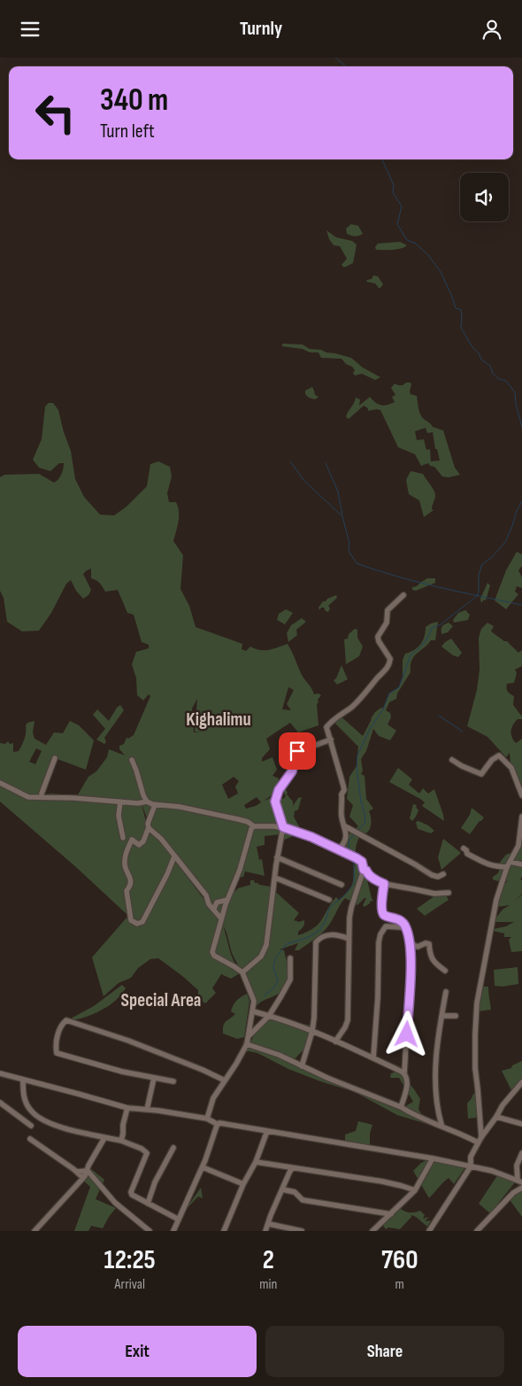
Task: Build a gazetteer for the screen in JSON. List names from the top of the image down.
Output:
{
  "districts": ["Kighalimu", "Special Area"],
  "page": {
    "header": "Turnly",
    "turn": ["340 m", "Turn left"],
    "eta": [
      "12:25",
      "Arrival",
      "2",
      "min",
      "760",
      "m"
    ],
    "buttons": ["Exit", "Share"]
  }
}
